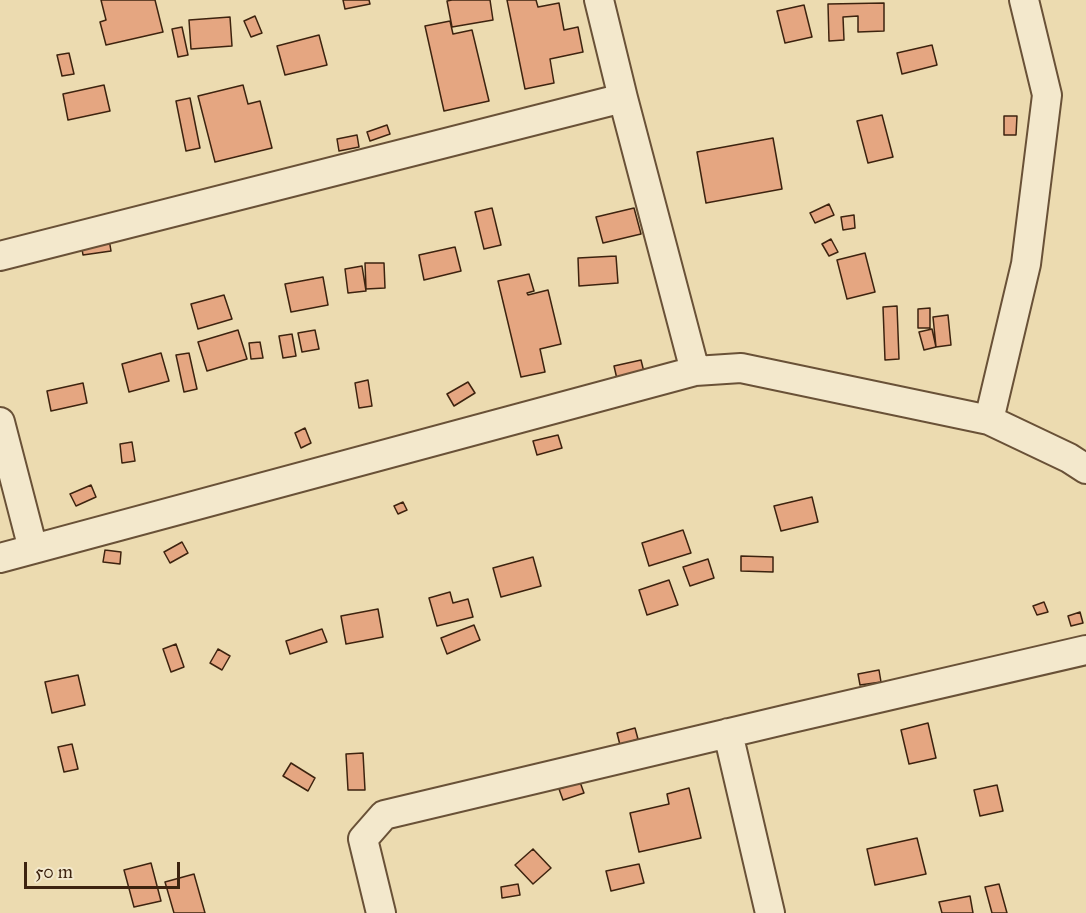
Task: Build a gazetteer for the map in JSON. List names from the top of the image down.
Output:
{
  "scale_bar": "50 m"
}
